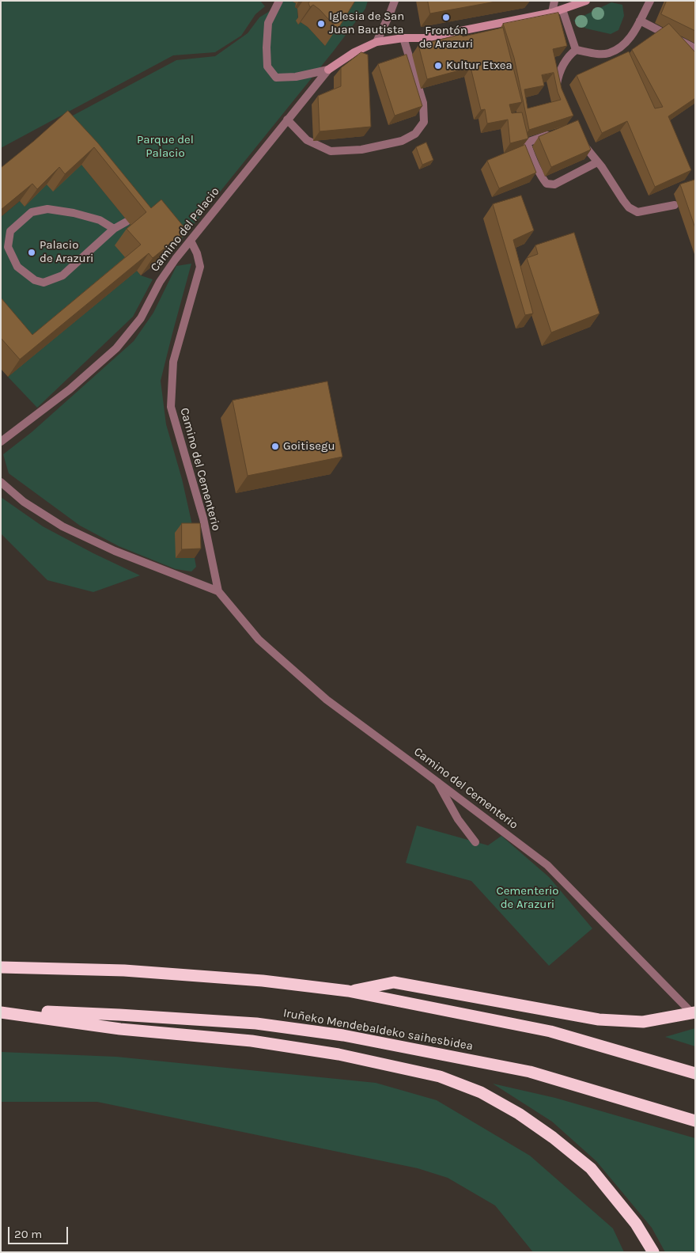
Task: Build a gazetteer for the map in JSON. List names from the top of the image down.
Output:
{
  "streets": {
    "highway": ["Iruñeko Mendebaldeko saihesbidea"],
    "street": ["Camino del Palacio", "Camino del Cementerio"]
  },
  "crossings": [
    ["Camino del Palacio", "Camino del Cementerio"]
  ],
  "parks": ["Parque del Palacio", "Cementerio de Arazuri"],
  "places": [
    "Frontón de Arazuri",
    "Iglesia de San Juan Bautista",
    "Kultur Etxea",
    "Palacio de Arazuri",
    "Goitisegu"
  ],
  "scale_bar": "20 m"
}
